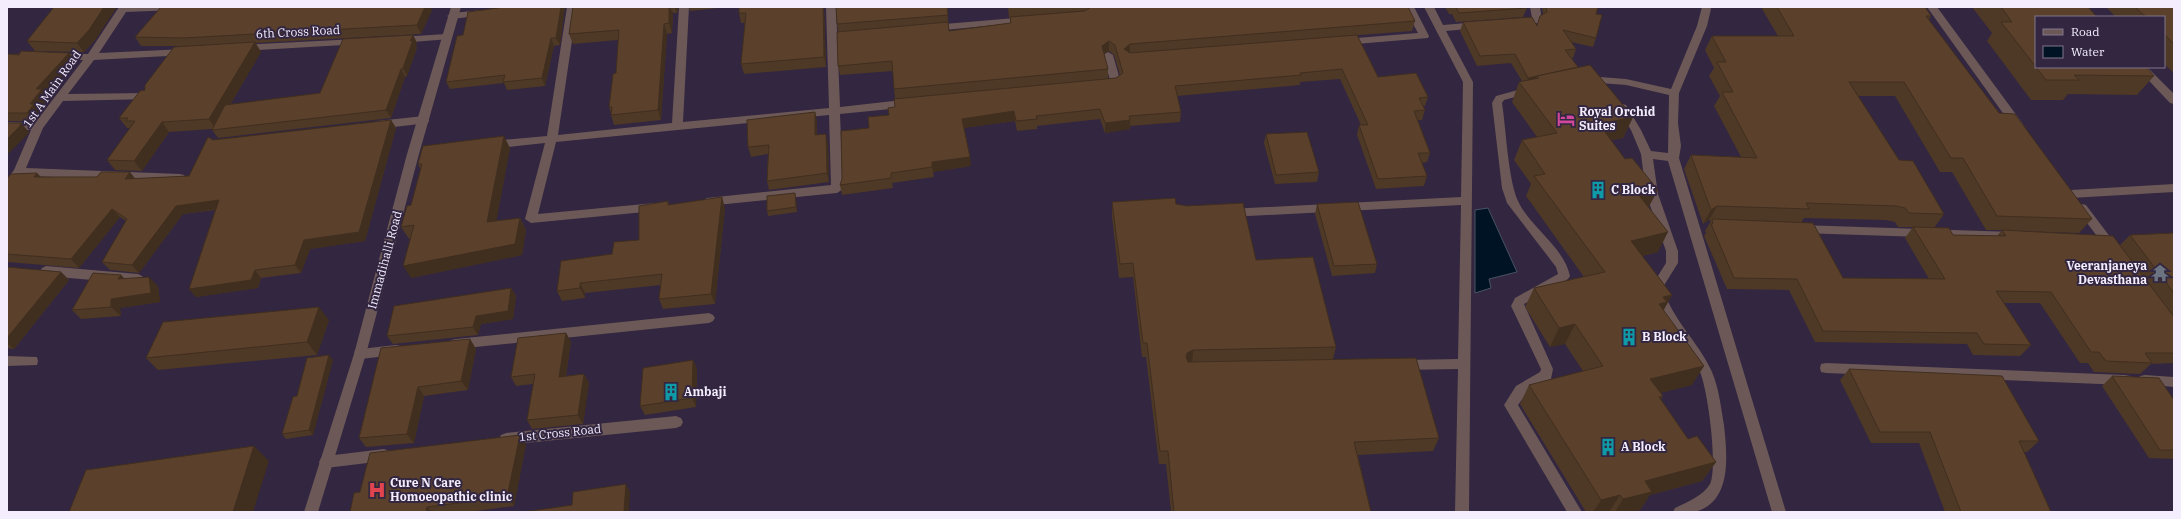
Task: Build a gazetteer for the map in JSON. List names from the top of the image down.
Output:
{
  "streets": {
    "street": [
      "6th Cross Road",
      "1st A Main Road",
      "Immadihalli Road",
      "1st Cross Road"
    ]
  },
  "places": {
    "hotel": ["Royal Orchid Suites"],
    "building": [
      "C Block",
      "B Block",
      "Ambaji",
      "A Block"
    ],
    "temple": ["Veeranjaneya Devasthana"],
    "hospital": ["Cure N Care Homoeopathic clinic"]
  },
  "legend": ["Road", "Water"]
}
